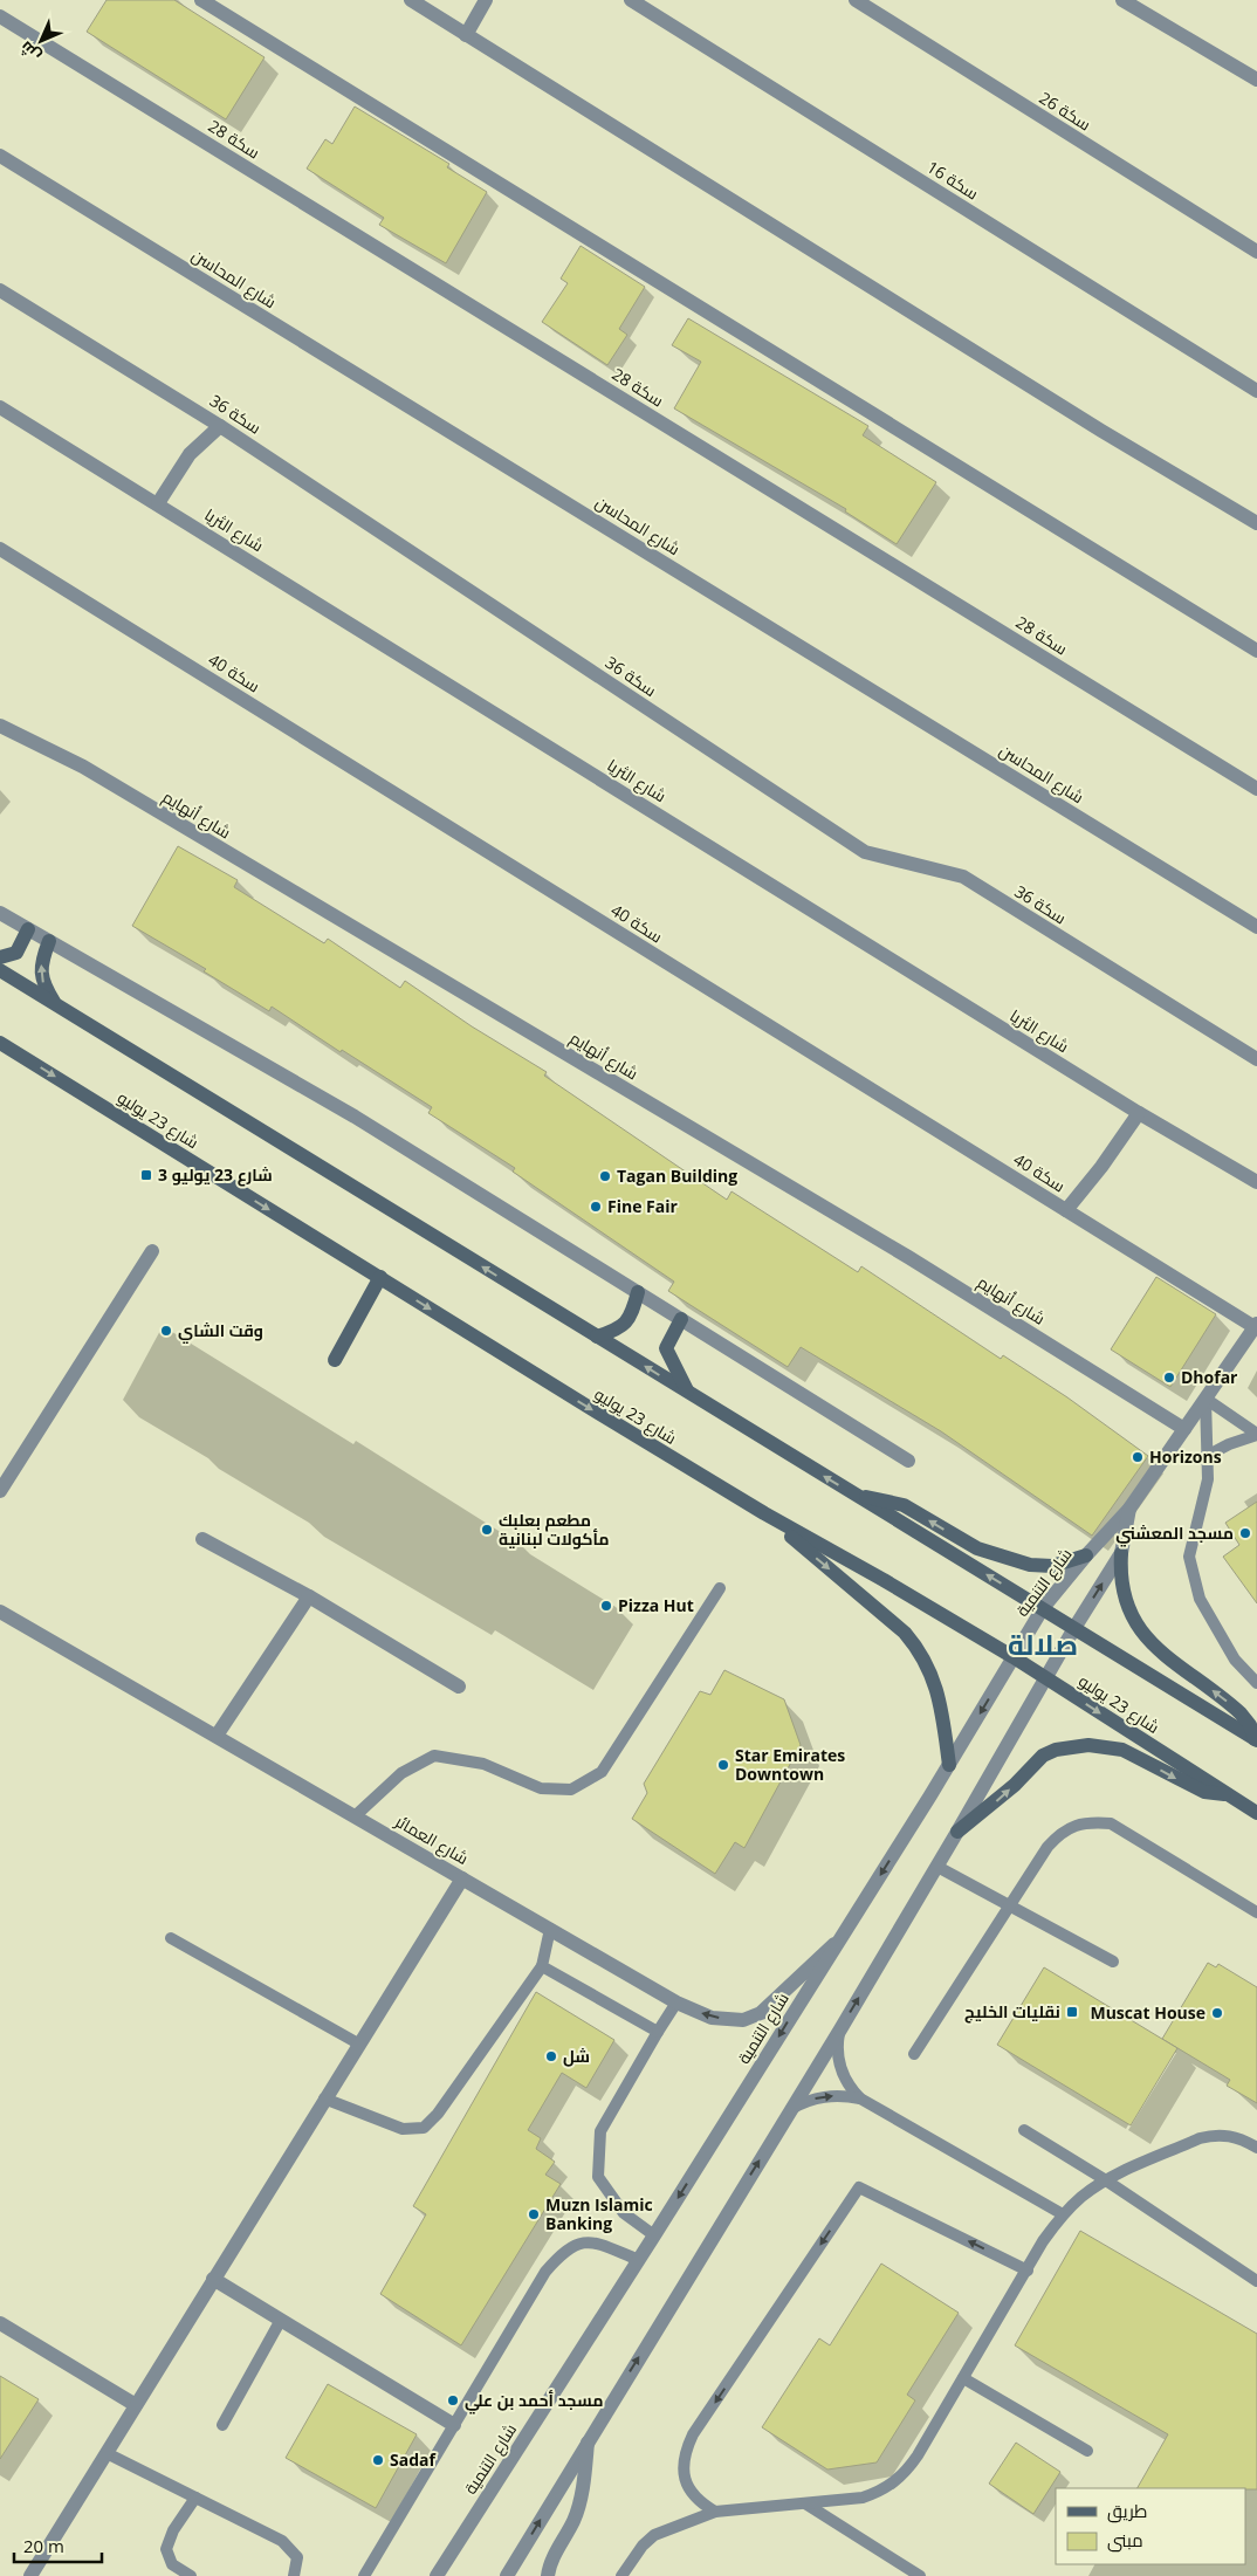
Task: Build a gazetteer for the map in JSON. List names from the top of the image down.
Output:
{
  "streets": {
    "main road": ["شارع 23 يوليو"],
    "street": [
      "سكة 26",
      "سكة 28",
      "سكة 16",
      "شارع المحاسن",
      "سكة 36",
      "شارع الثريا",
      "سكة 40",
      "شارع أنهايم",
      "شارع التنمية",
      "شارع العمائر"
    ]
  },
  "crossings": [
    ["سكة 40", "شارع التنمية"],
    ["شارع أنهايم", "شارع التنمية"],
    ["شارع 23 يوليو", "شارع التنمية"],
    ["شارع التنمية", "شارع العمائر"]
  ],
  "districts": ["صلالة"],
  "places": {
    "transit": ["شارع 23 يوليو 3", "نقليات الخليج"],
    "other": [
      "Tagan Building",
      "Fine Fair",
      "وقت الشاي",
      "Dhofar",
      "Horizons",
      "مطعم بعلبك مأكولات لبنانية",
      "مسجد المعشني",
      "Pizza Hut",
      "Star Emirates Downtown",
      "Muscat House",
      "شل",
      "Muzn Islamic Banking",
      "مسجد أحمد بن علي",
      "Sadaf"
    ]
  },
  "legend": ["طريق", "مبنى"],
  "scale_bar": "20 m",
  "north": "bottom left"
}
